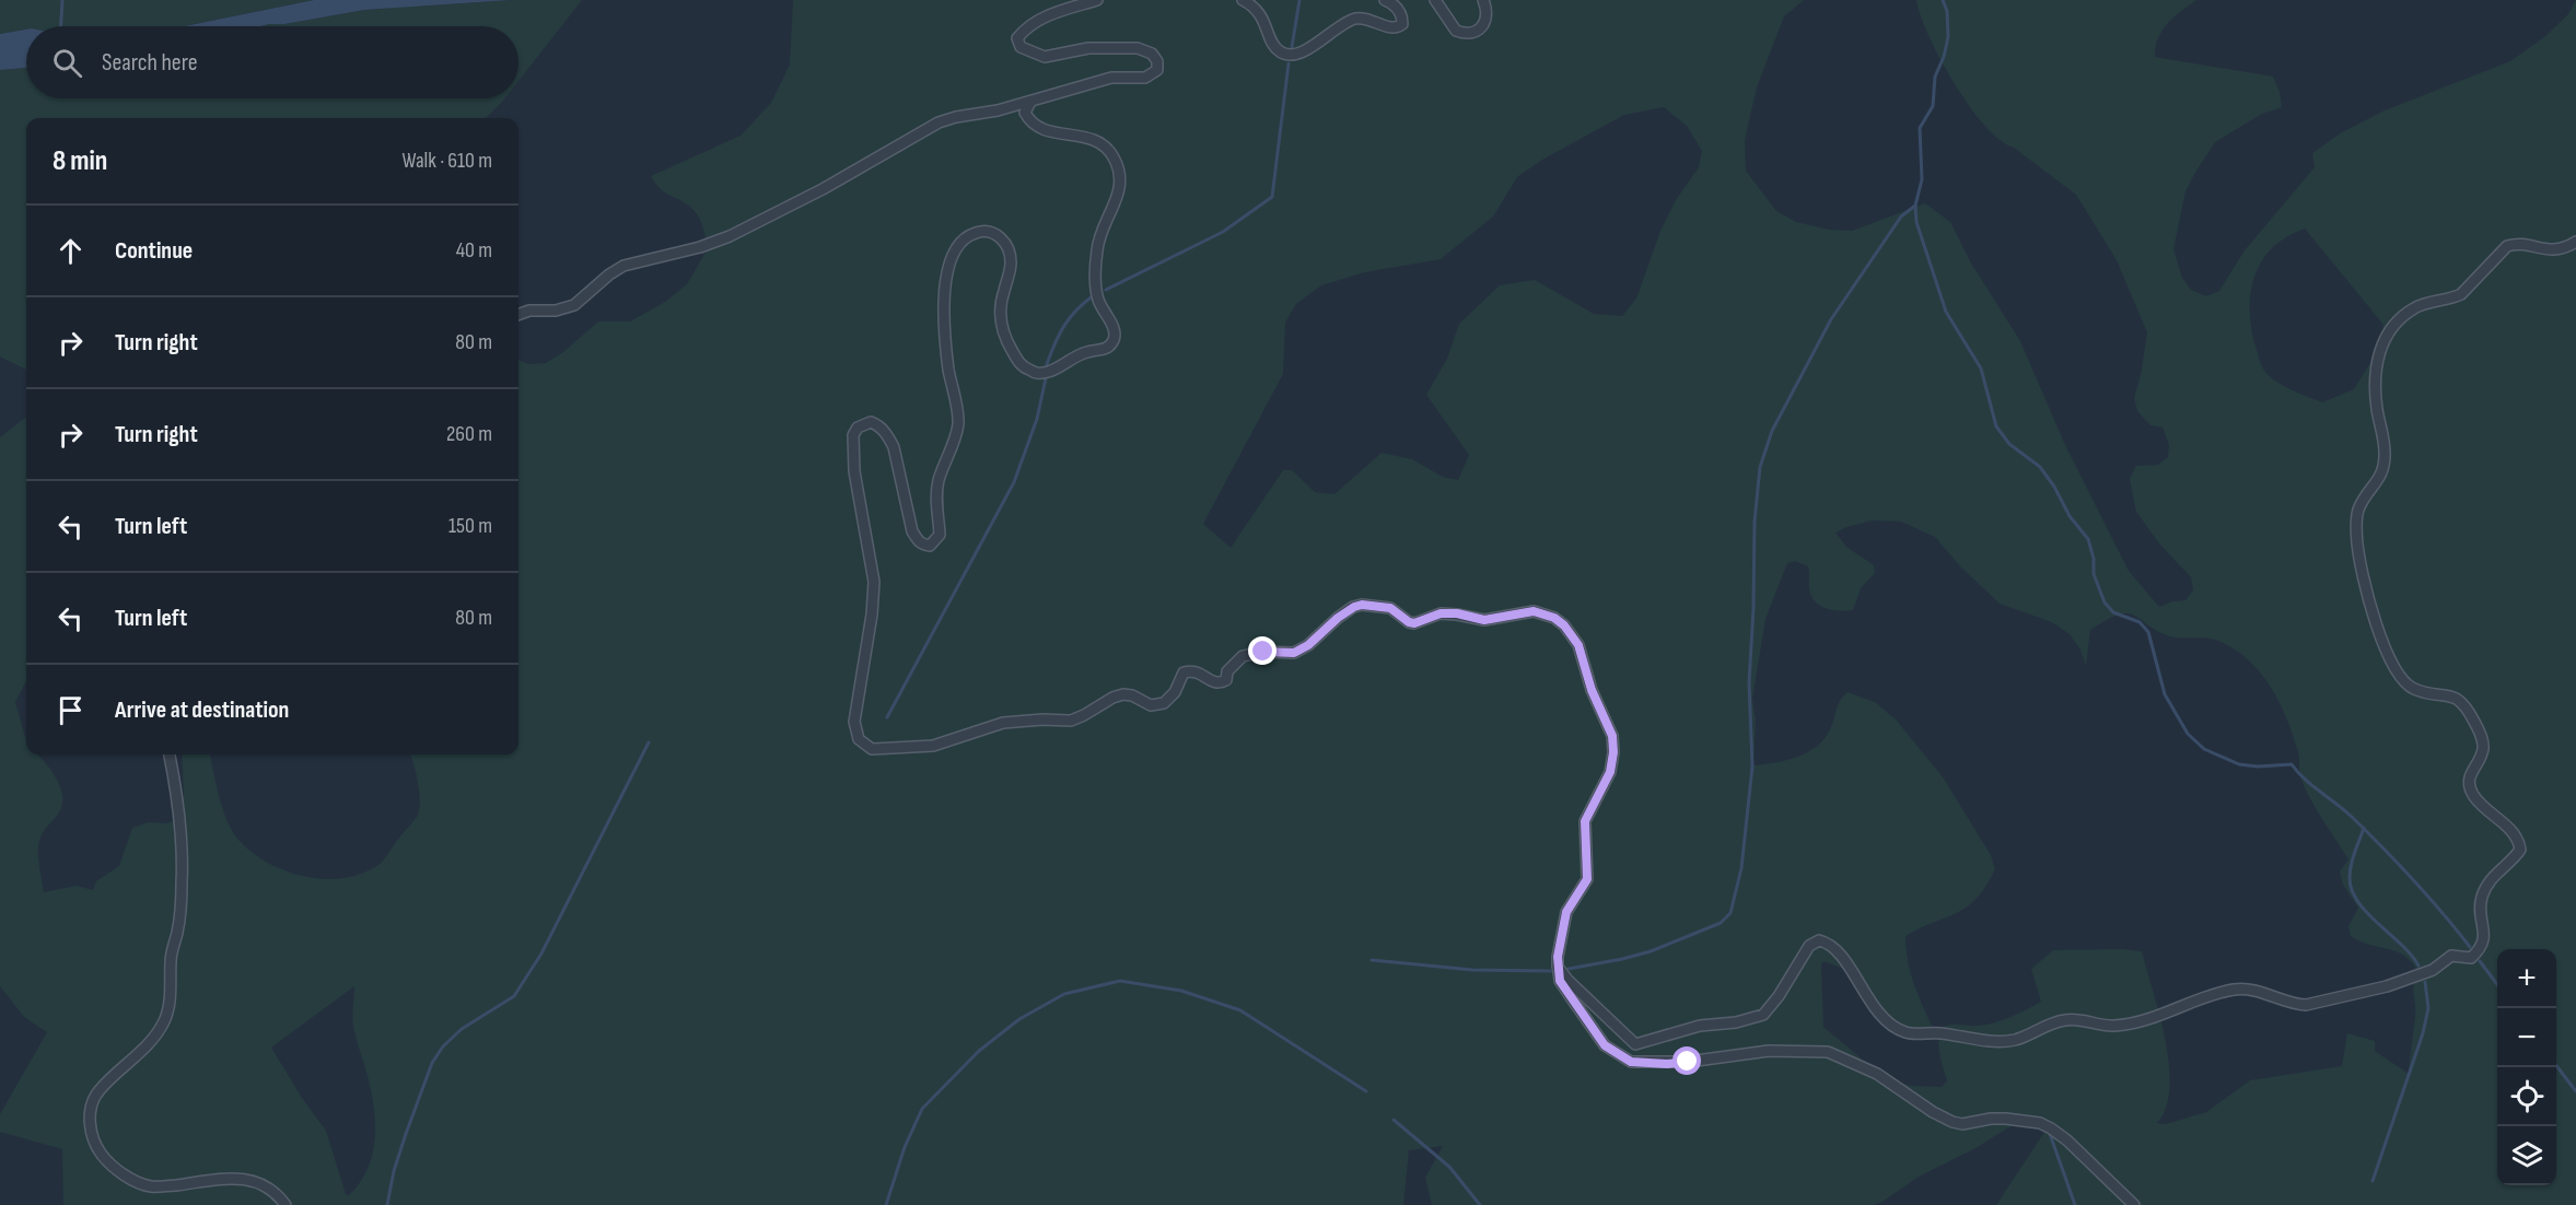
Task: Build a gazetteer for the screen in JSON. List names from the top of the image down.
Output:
{
  "page": {
    "search": "Search here",
    "heading": ["8 min", "Walk · 610 m"],
    "list": [
      ["Continue", "40 m"],
      ["Turn right", "80 m"],
      ["Turn right", "260 m"],
      ["Turn left", "150 m"],
      ["Turn left", "80 m"],
      "Arrive at destination"
    ],
    "map_buttons": ["+", "−"]
  }
}
